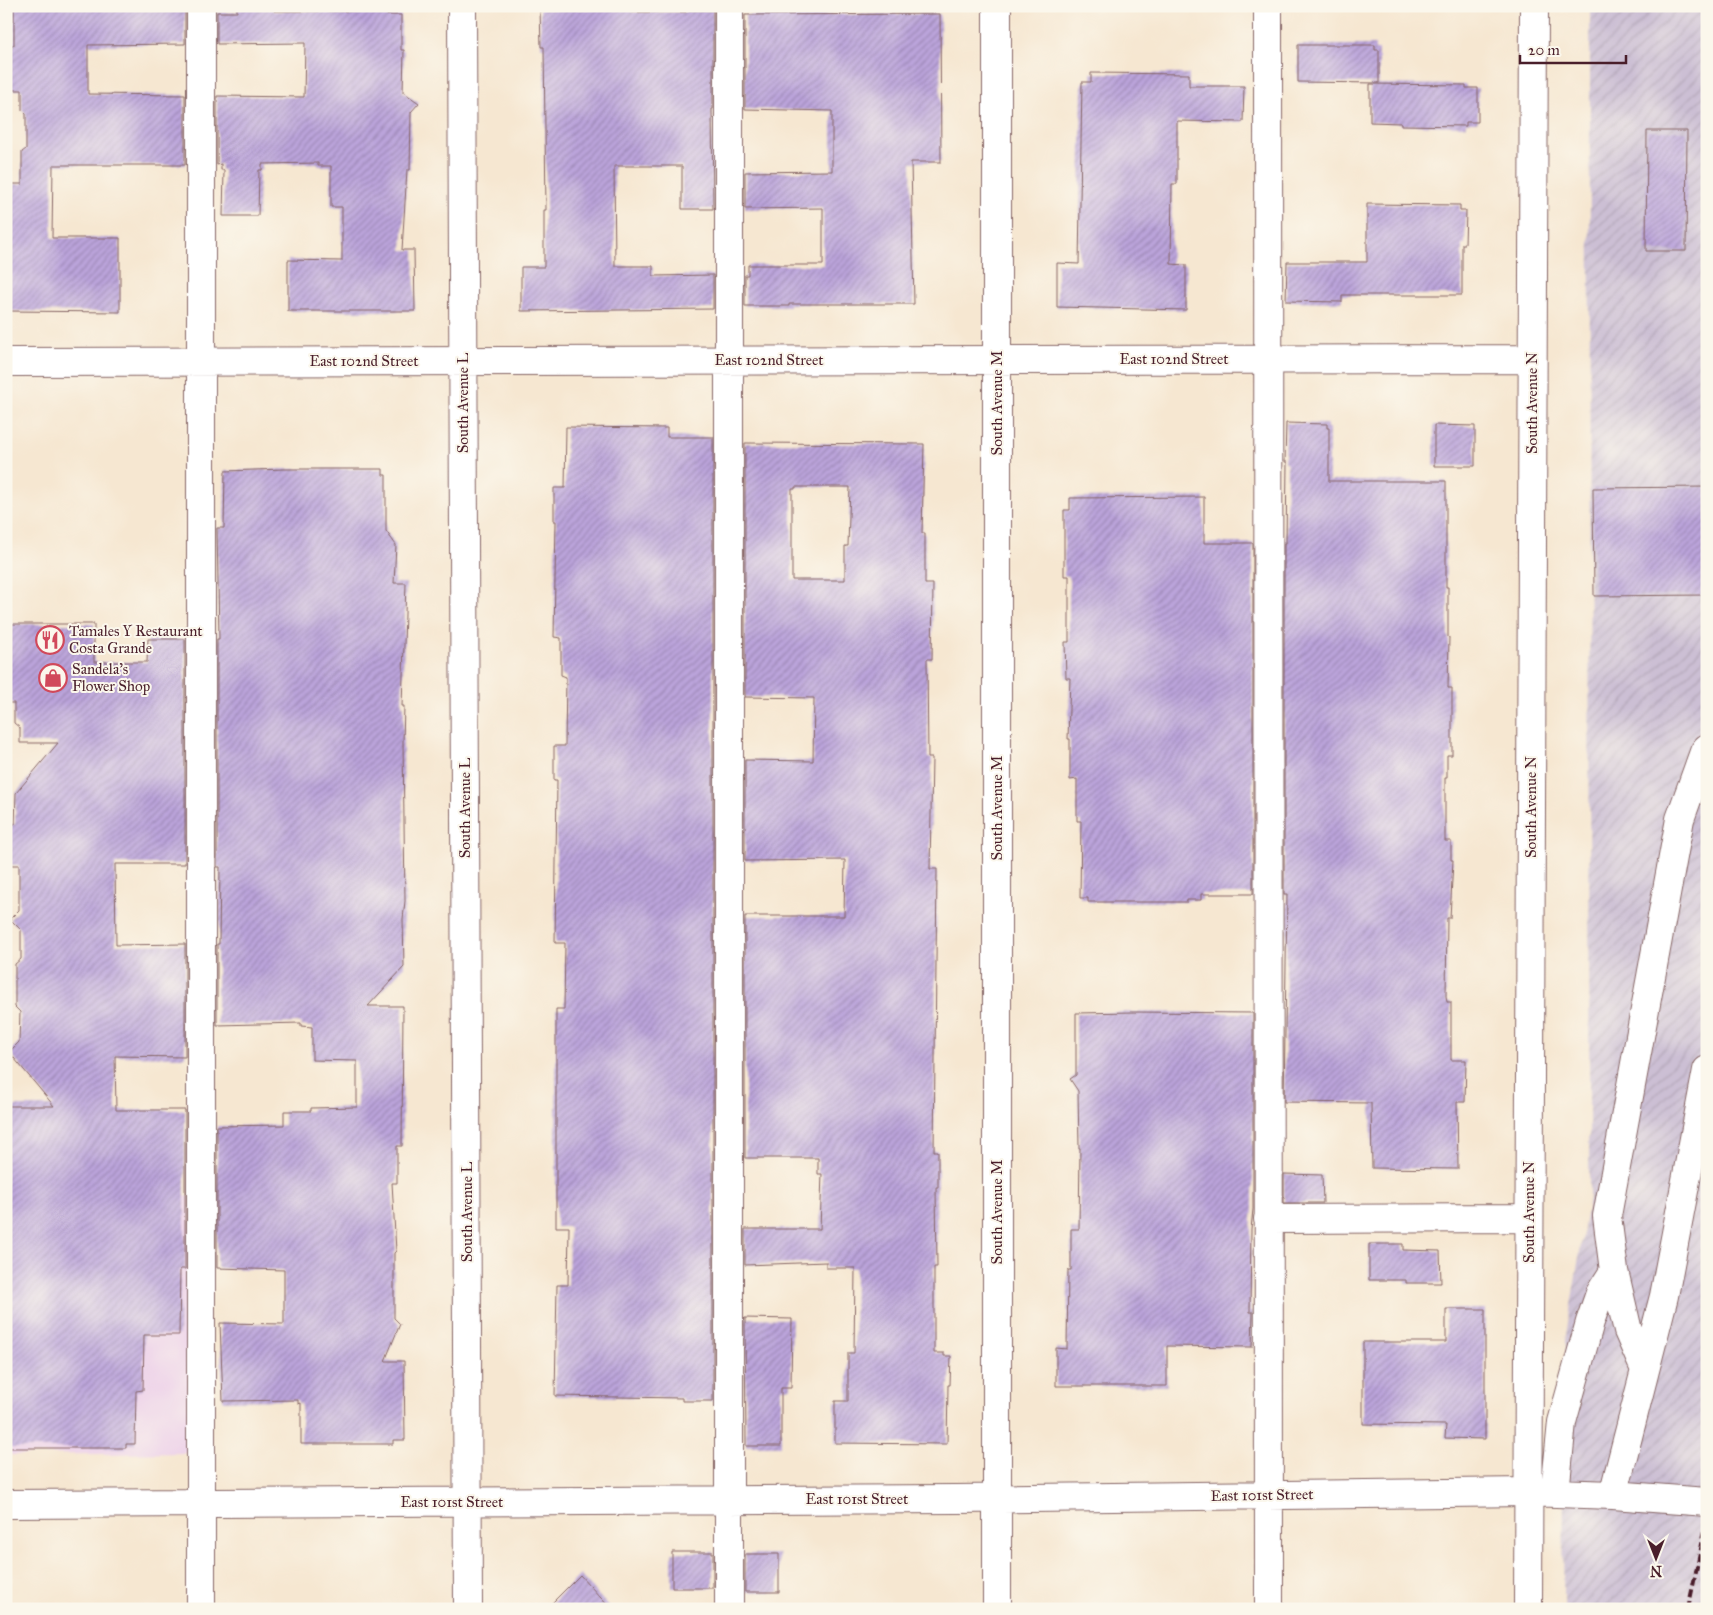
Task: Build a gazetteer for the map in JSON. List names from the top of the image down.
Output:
{
  "streets": {
    "street": [
      "East 102nd Street",
      "South Avenue L",
      "South Avenue M",
      "South Avenue N",
      "East 101st Street"
    ]
  },
  "crossings": [
    ["East 102nd Street", "South Avenue L"],
    ["East 102nd Street", "South Avenue M"],
    ["East 102nd Street", "South Avenue N"],
    ["South Avenue L", "East 101st Street"],
    ["South Avenue M", "East 101st Street"],
    ["South Avenue N", "East 101st Street"]
  ],
  "places": {
    "restaurant": ["Tamales Y Restaurant Costa Grande"],
    "shop": ["Sandela's Flower Shop"]
  },
  "scale_bar": "20 m",
  "north": "bottom"
}
